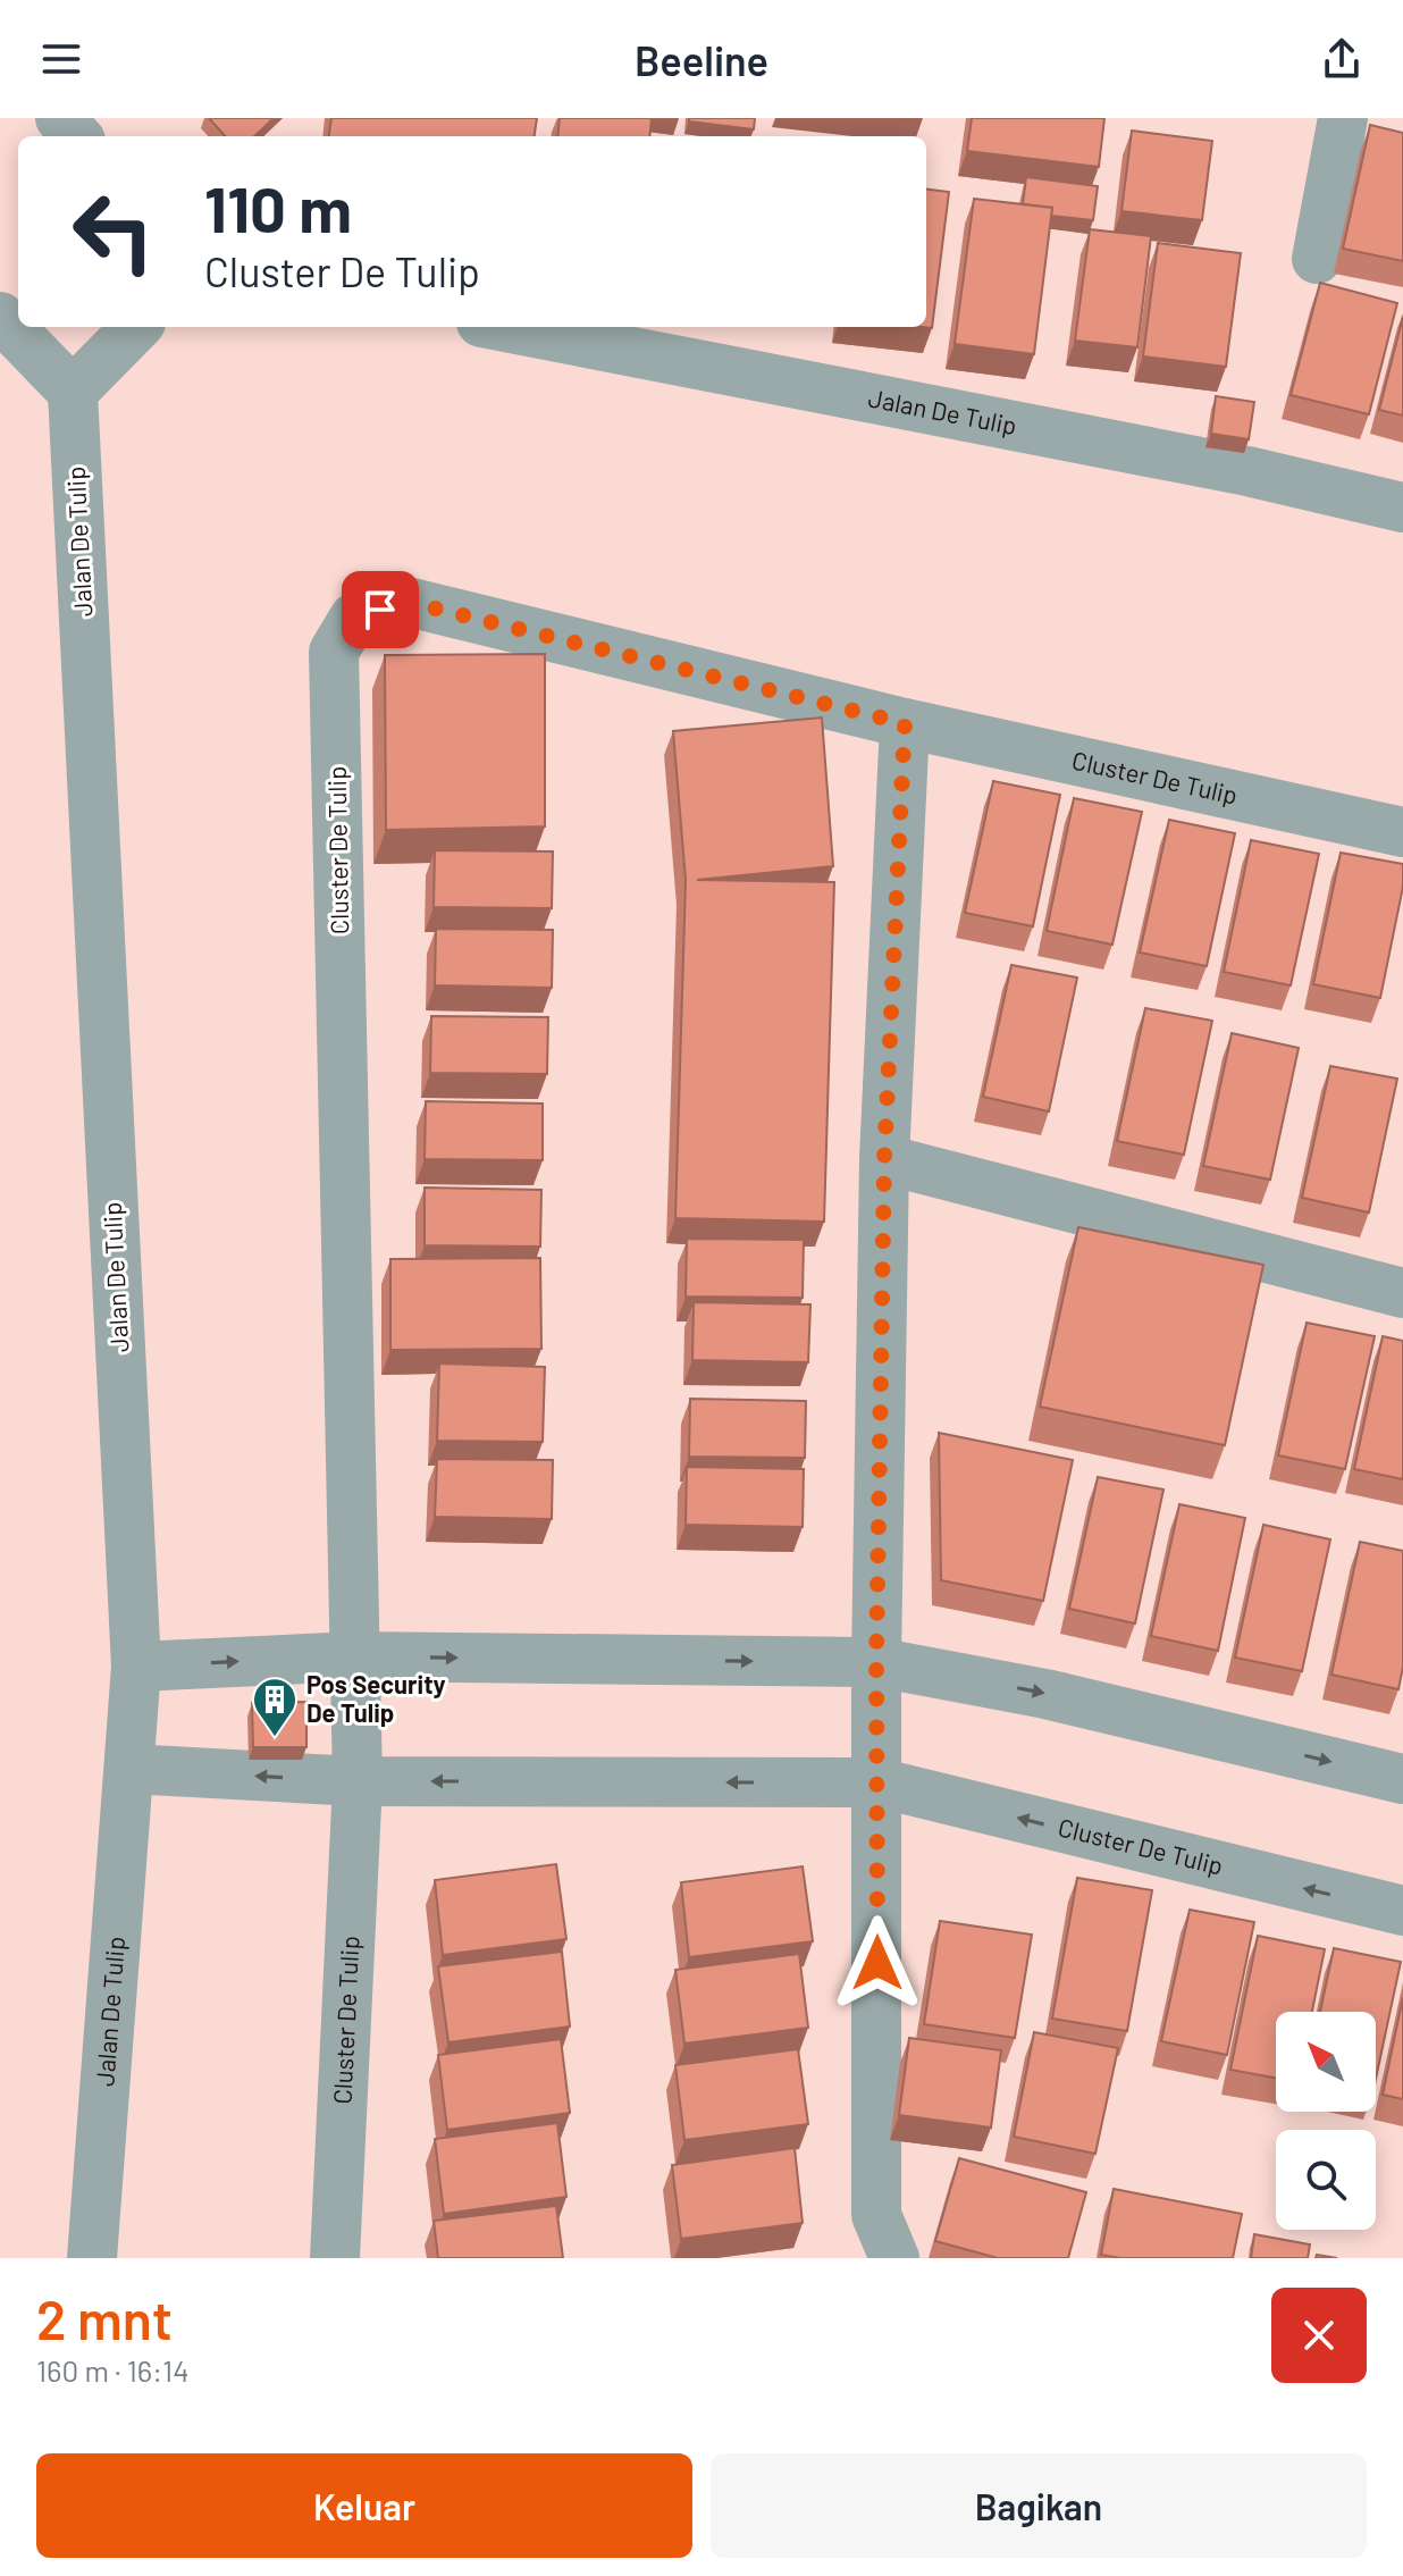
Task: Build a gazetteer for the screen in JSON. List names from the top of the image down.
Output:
{
  "streets": {
    "street": ["Jalan De Tulip", "Cluster De Tulip"]
  },
  "crossings": [
    ["Jalan De Tulip", "Cluster De Tulip"]
  ],
  "places": {
    "building": ["Pos Security De Tulip"]
  },
  "north": "top left",
  "page": {
    "header": "Beeline",
    "turn": ["110 m", "Cluster De Tulip"],
    "heading": ["2 mnt", "160 m · 16:14"],
    "buttons": ["Keluar", "Bagikan"]
  }
}
